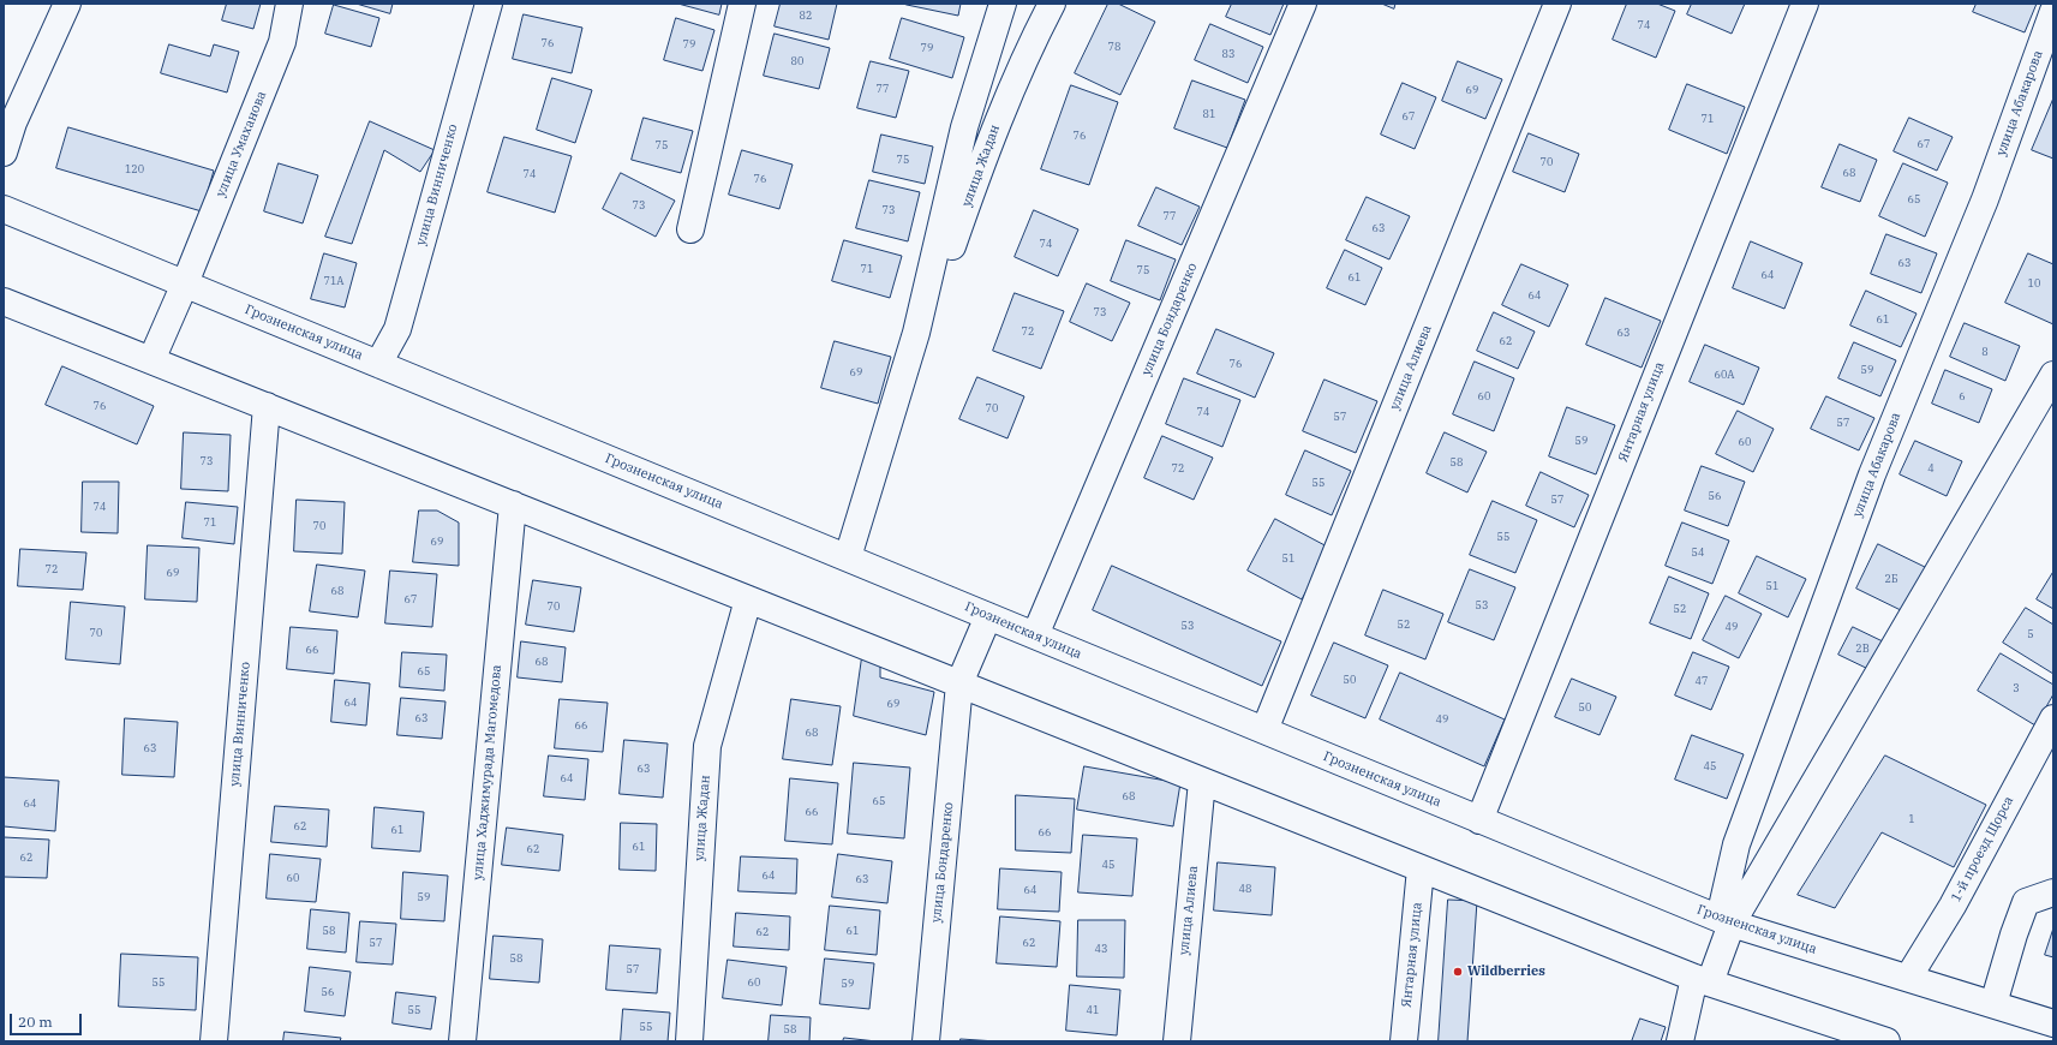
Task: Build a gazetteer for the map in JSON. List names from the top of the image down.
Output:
{
  "streets": {
    "street": [
      "улица Абакарова",
      "улица Умаханова",
      "улица Жадан",
      "улица Винниченко",
      "улица Бондаренко",
      "Грозненская улица",
      "улица Алиева",
      "Янтарная улица",
      "улица Хаджимурада Магомедова",
      "1-й проезд Щорса"
    ]
  },
  "crossings": [
    ["улица Абакарова", "Грозненская улица"],
    ["улица Умаханова", "Грозненская улица"],
    ["улица Винниченко", "Грозненская улица"],
    ["улица Бондаренко", "Грозненская улица"],
    ["Грозненская улица", "улица Алиева"],
    ["Грозненская улица", "Янтарная улица"],
    ["Грозненская улица", "1-й проезд Щорса"]
  ],
  "places": ["Wildberries"],
  "house_numbers": [
    "82",
    "74",
    "76",
    "79",
    "78",
    "79",
    "83",
    "80",
    "77",
    "69",
    "81",
    "67",
    "71",
    "76",
    "67",
    "75",
    "75",
    "70",
    "120",
    "68",
    "74",
    "76",
    "65",
    "73",
    "73",
    "77",
    "63",
    "74",
    "63",
    "71",
    "75",
    "64",
    "61",
    "71А",
    "10",
    "64",
    "73",
    "61",
    "72",
    "63",
    "62",
    "8",
    "76",
    "59",
    "69",
    "60А",
    "60",
    "6",
    "76",
    "70",
    "74",
    "57",
    "57",
    "59",
    "60",
    "73",
    "58",
    "72",
    "4",
    "55",
    "56",
    "57",
    "74",
    "71",
    "70",
    "55",
    "69",
    "54",
    "51",
    "72",
    "69",
    "2Б",
    "51",
    "68",
    "67",
    "53",
    "70",
    "52",
    "52",
    "53",
    "49",
    "70",
    "5",
    "2В",
    "66",
    "68",
    "65",
    "50",
    "47",
    "3",
    "64",
    "69",
    "50",
    "63",
    "49",
    "66",
    "68",
    "63",
    "45",
    "63",
    "64",
    "68",
    "65",
    "64",
    "66",
    "1",
    "62",
    "61",
    "66",
    "61",
    "62",
    "62",
    "45",
    "64",
    "60",
    "63",
    "48",
    "64",
    "59",
    "58",
    "61",
    "62",
    "57",
    "62",
    "43",
    "58",
    "57",
    "55",
    "60",
    "59",
    "56",
    "55",
    "41",
    "55",
    "58"
  ],
  "scale_bar": "20 m"
}
